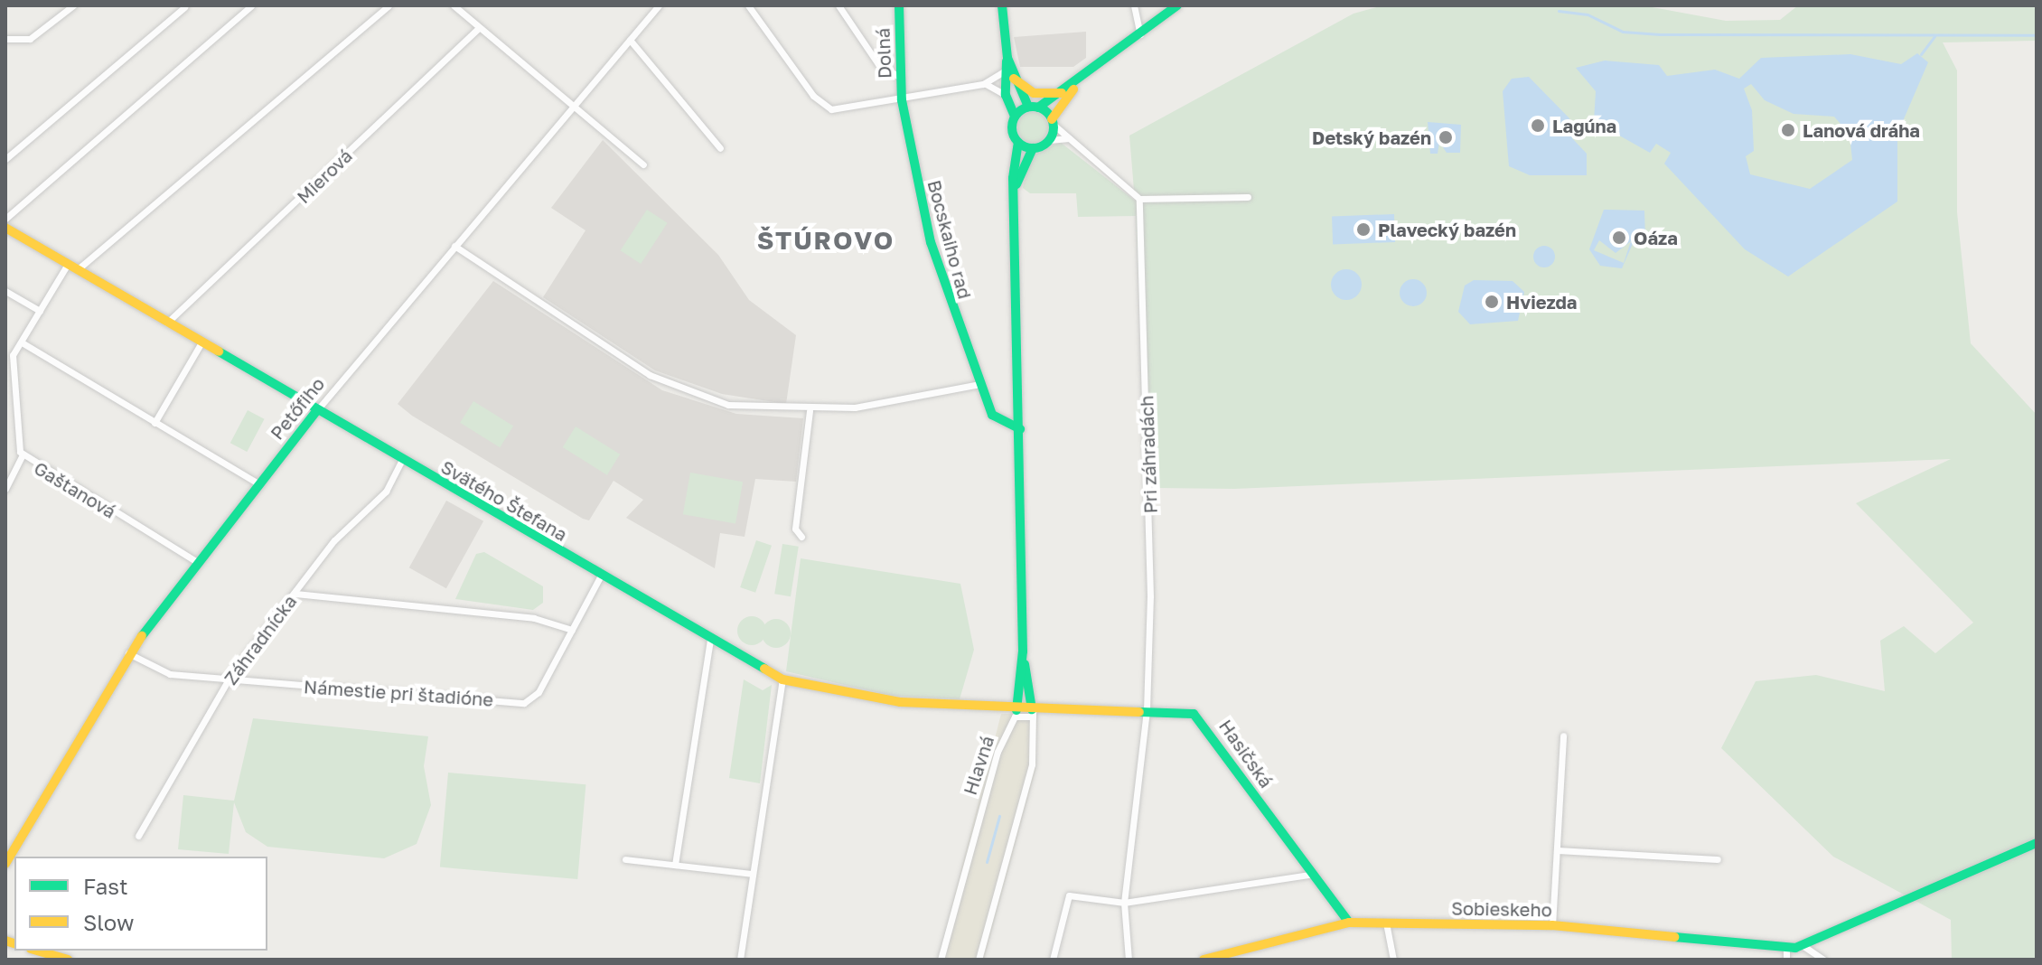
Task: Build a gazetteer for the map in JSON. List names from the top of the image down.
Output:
{
  "streets": {
    "street": [
      "Dolná",
      "Mierová",
      "Bocskaiho rad",
      "Petőfiho",
      "Pri záhradách",
      "Gaštanová",
      "Svätého Štefana",
      "Záhradnícka",
      "Námestie pri štadióne",
      "Hasičská",
      "Hlavná",
      "Sobieskeho"
    ]
  },
  "crossings": [
    ["Dolná", "Bocskaiho rad"],
    ["Mierová", "Svätého Štefana"],
    ["Petőfiho", "Gaštanová"],
    ["Petőfiho", "Svätého Štefana"],
    ["Petőfiho", "Námestie pri štadióne"],
    ["Pri záhradách", "Hasičská"],
    ["Gaštanová", "Svätého Štefana"],
    ["Svätého Štefana", "Záhradnícka"],
    ["Svätého Štefana", "Námestie pri štadióne"],
    ["Svätého Štefana", "Hasičská"],
    ["Svätého Štefana", "Hlavná"],
    ["Záhradnícka", "Námestie pri štadióne"],
    ["Hasičská", "Hlavná"],
    ["Hasičská", "Sobieskeho"]
  ],
  "districts": ["ŠTÚROVO"],
  "places": [
    "Lagúna",
    "Lanová dráha",
    "Detský bazén",
    "Plavecký bazén",
    "Oáza",
    "Hviezda"
  ],
  "legend": ["Fast", "Slow"]
}
